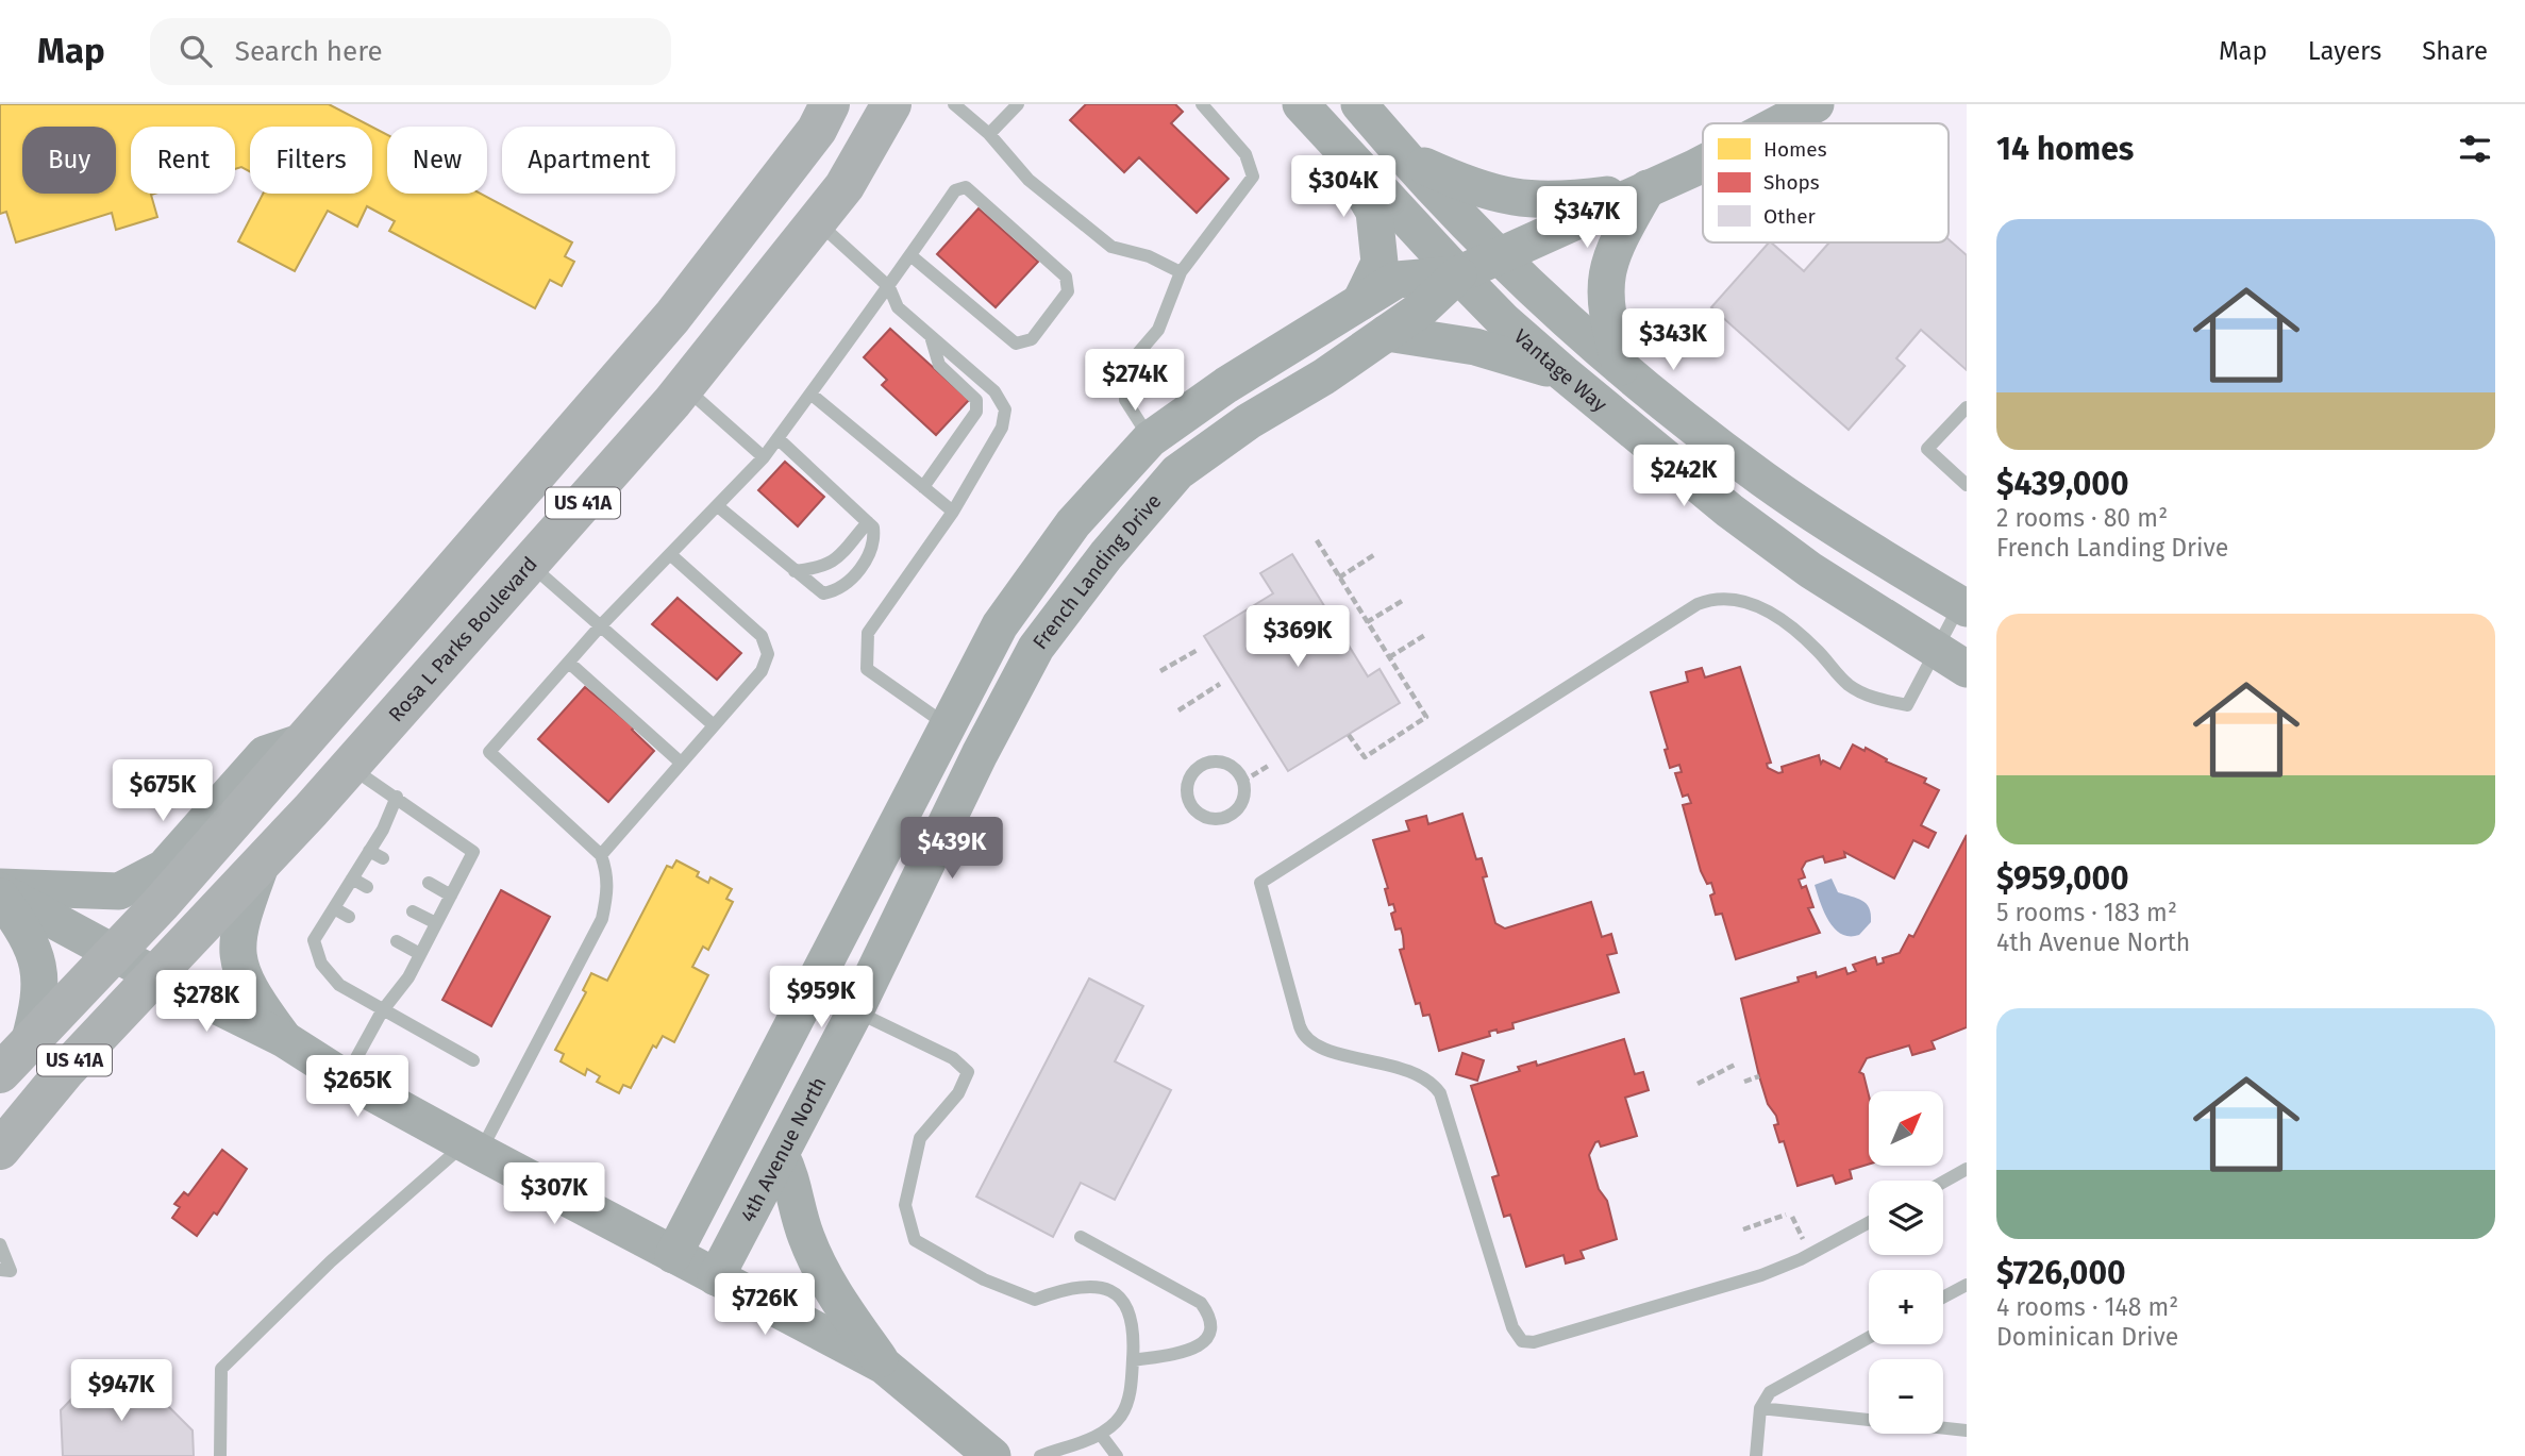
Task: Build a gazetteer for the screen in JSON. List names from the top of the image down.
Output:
{
  "streets": {
    "main road": ["US 41A", "Rosa L Parks Boulevard"],
    "street": ["Vantage Way", "French Landing Drive", "4th Avenue North"]
  },
  "crossings": [
    ["Vantage Way", "French Landing Drive"],
    ["French Landing Drive", "4th Avenue North"]
  ],
  "legend": ["Homes", "Shops", "Other"],
  "north": "top right",
  "page": {
    "header": "Map",
    "search": "Search here",
    "nav": ["Map", "Layers", "Share"],
    "heading": "14 homes",
    "chip": [
      "Buy",
      "Rent",
      "Filters",
      "New",
      "Apartment"
    ],
    "price": [
      "$304K",
      "$347K",
      "$343K",
      "$274K",
      "$242K",
      "$369K",
      "$675K",
      "$439K",
      "$959K",
      "$278K",
      "$265K",
      "$307K",
      "$726K",
      "$947K"
    ],
    "list": [
      {
        "name": "$439,000",
        "note": "2 rooms · 80 m² · French Landing Drive"
      },
      {
        "name": "$959,000",
        "note": "5 rooms · 183 m² · 4th Avenue North"
      },
      {
        "name": "$726,000",
        "note": "4 rooms · 148 m² · Dominican Drive"
      }
    ],
    "map_buttons": ["+", "−"]
  }
}
